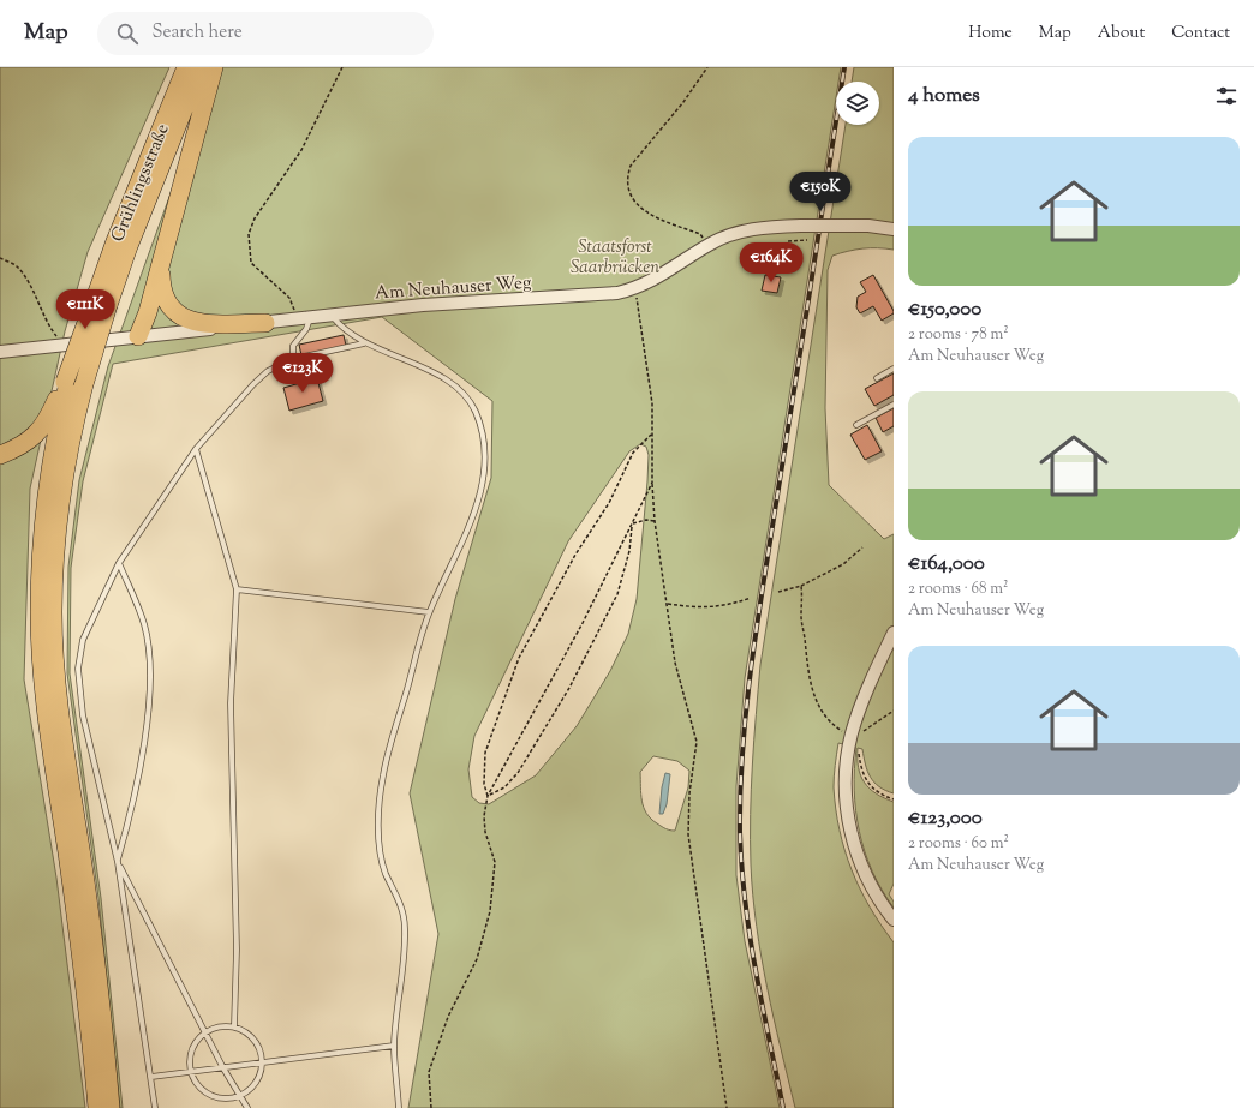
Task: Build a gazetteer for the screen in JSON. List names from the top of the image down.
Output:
{
  "streets": {
    "highway": ["Grühlingsstraße"],
    "street": ["Am Neuhauser Weg"]
  },
  "parks": ["Staatsforst Saarbrücken"],
  "page": {
    "header": "Map",
    "search": "Search here",
    "nav": [
      "Home",
      "Map",
      "About",
      "Contact"
    ],
    "heading": "4 homes",
    "list": [
      {
        "name": "€150,000",
        "note": "2 rooms · 78 m² · Am Neuhauser Weg"
      },
      {
        "name": "€164,000",
        "note": "2 rooms · 68 m² · Am Neuhauser Weg"
      },
      {
        "name": "€123,000",
        "note": "2 rooms · 60 m² · Am Neuhauser Weg"
      }
    ],
    "price": [
      "€150K",
      "€164K",
      "€111K",
      "€123K"
    ]
  }
}
